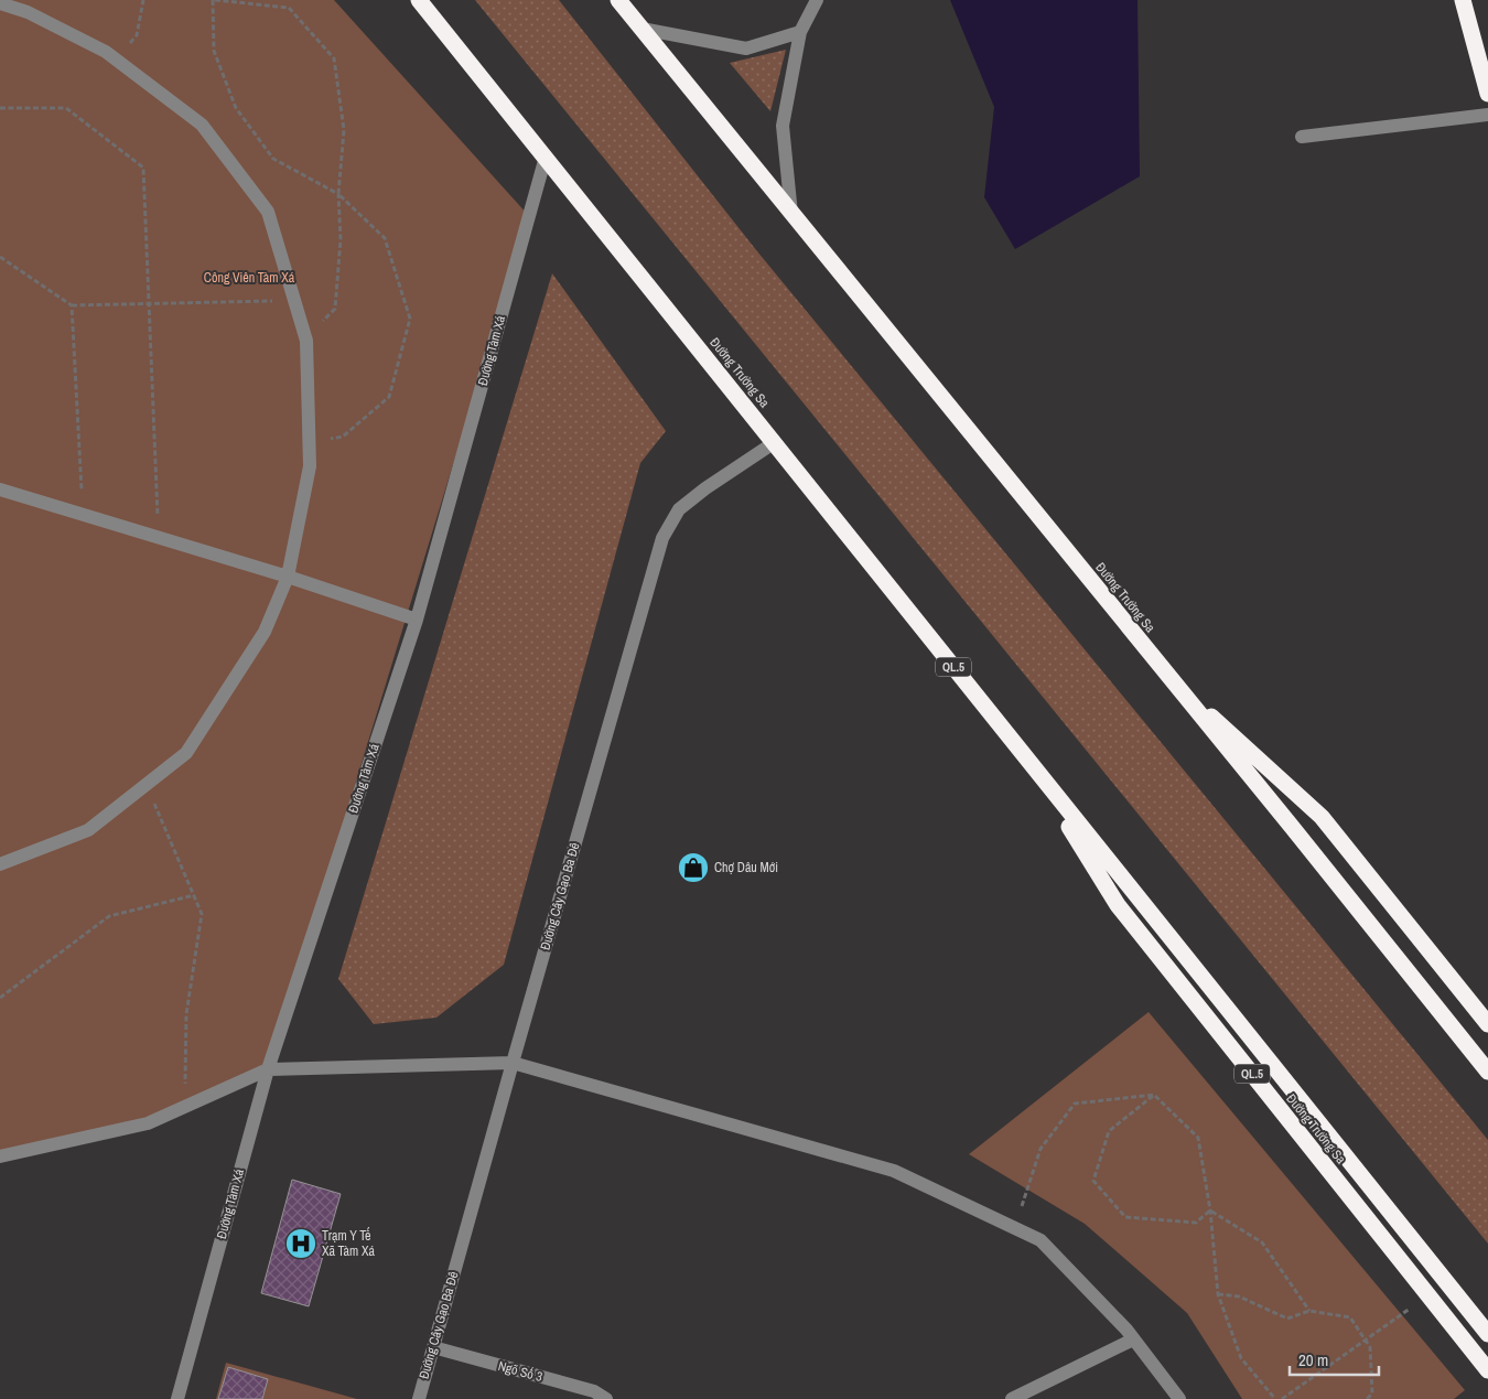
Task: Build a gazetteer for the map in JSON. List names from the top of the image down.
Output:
{
  "streets": {
    "highway": ["Đường Trường Sa", "QL.5"],
    "street": ["Đường Tàm Xá", "Đường Cây Gạo Ba Đê", "Ngõ Số 3"]
  },
  "crossings": [
    ["Đường Tàm Xá", "Đường Trường Sa"],
    ["Đường Trường Sa", "Đường Cây Gạo Ba Đê"],
    ["Đường Cây Gạo Ba Đê", "Ngõ Số 3"]
  ],
  "parks": ["Công Viên Tàm Xá"],
  "places": {
    "shop": ["Chợ Dâu Mới"],
    "hospital": ["Trạm Y Tế Xã Tàm Xá"]
  },
  "scale_bar": "20 m"
}
